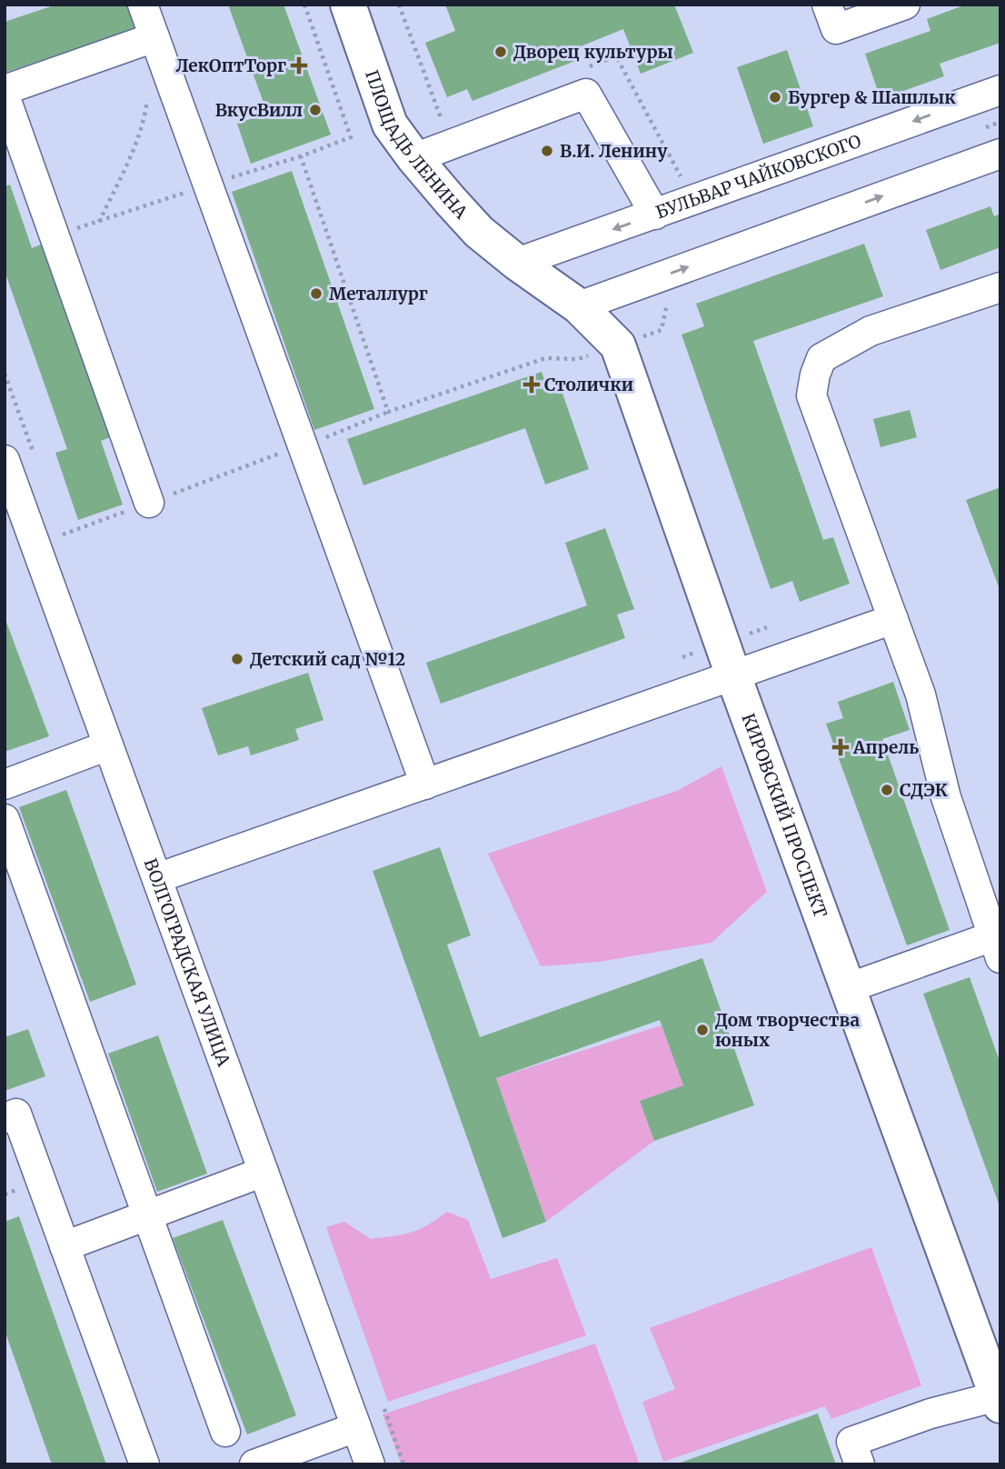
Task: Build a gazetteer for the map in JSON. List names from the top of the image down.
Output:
{
  "streets": {
    "main road": ["ПЛОЩАДЬ ЛЕНИНА", "КИРОВСКИЙ ПРОСПЕКТ"],
    "street": ["БУЛЬВАР ЧАЙКОВСКОГО", "ВОЛГОГРАДСКАЯ УЛИЦА"]
  },
  "crossings": [
    ["ПЛОЩАДЬ ЛЕНИНА", "БУЛЬВАР ЧАЙКОВСКОГО"],
    ["ПЛОЩАДЬ ЛЕНИНА", "КИРОВСКИЙ ПРОСПЕКТ"],
    ["БУЛЬВАР ЧАЙКОВСКОГО", "КИРОВСКИЙ ПРОСПЕКТ"]
  ],
  "places": {
    "other": [
      "Дворец культуры",
      "Бургер & Шашлык",
      "ВкусВилл",
      "В.И. Ленину",
      "Металлург",
      "Детский cад №12",
      "СДЭК",
      "Дом творчества юных"
    ],
    "health": ["ЛекОптТорг", "Столички", "Апрель"]
  }
}
